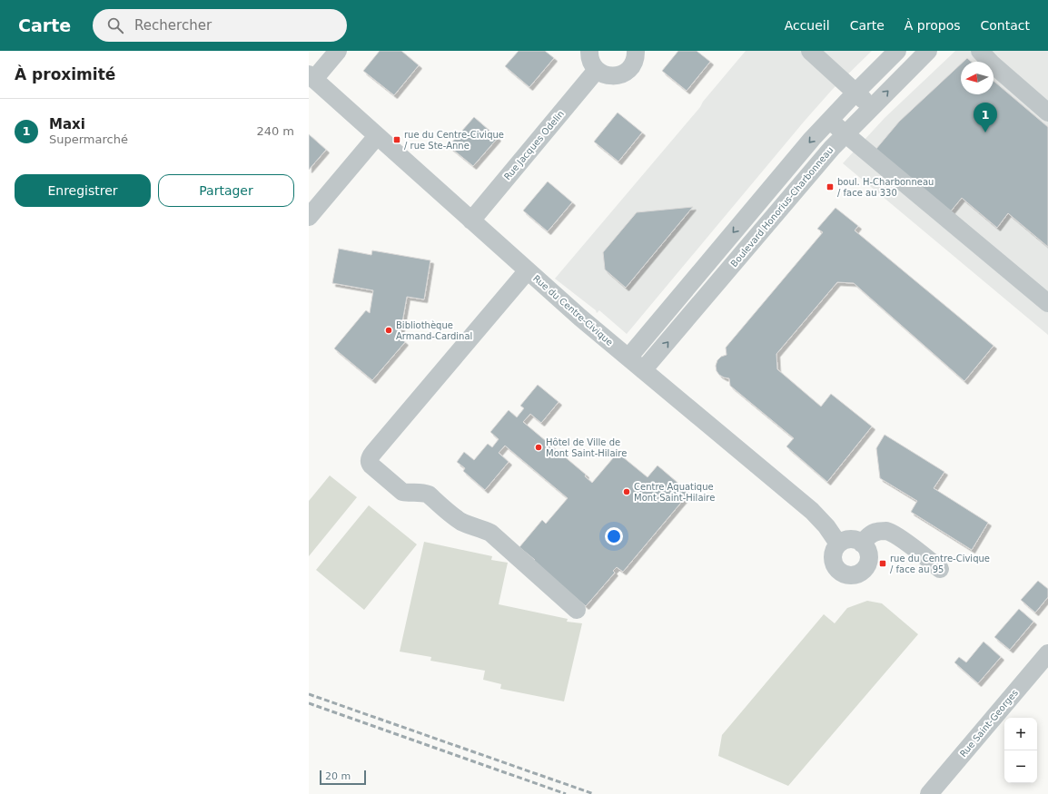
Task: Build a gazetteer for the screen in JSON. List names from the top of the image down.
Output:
{
  "streets": {
    "street": [
      "Rue Jacques Odelin",
      "Boulevard Honorius-Charbonneau",
      "Rue du Centre-Civique",
      "Rue Saint-Georges"
    ]
  },
  "crossings": [
    ["Rue Jacques Odelin", "Rue du Centre-Civique"],
    ["Boulevard Honorius-Charbonneau", "Rue du Centre-Civique"]
  ],
  "places": {
    "transit": ["rue du Centre-Civique / rue Ste-Anne", "boul. H-Charbonneau / face au 330", "rue du Centre-Civique / face au 95"],
    "other": ["Bibliothèque Armand-Cardinal", "Hôtel de Ville de Mont Saint-Hilaire", "Centre Aquatique Mont Saint-Hilaire"]
  },
  "scale_bar": "20 m",
  "north": "left",
  "page": {
    "header": "Carte",
    "search": "Rechercher",
    "nav": [
      "Accueil",
      "Carte",
      "À propos",
      "Contact"
    ],
    "heading": "À proximité",
    "list": [
      {
        "mark": "1",
        "name": "Maxi",
        "note": "Supermarché",
        "value": "240 m"
      }
    ],
    "pins": "1",
    "buttons": ["Enregistrer", "Partager"],
    "map_buttons": ["+", "−"],
    "scale": "20 m"
  }
}
